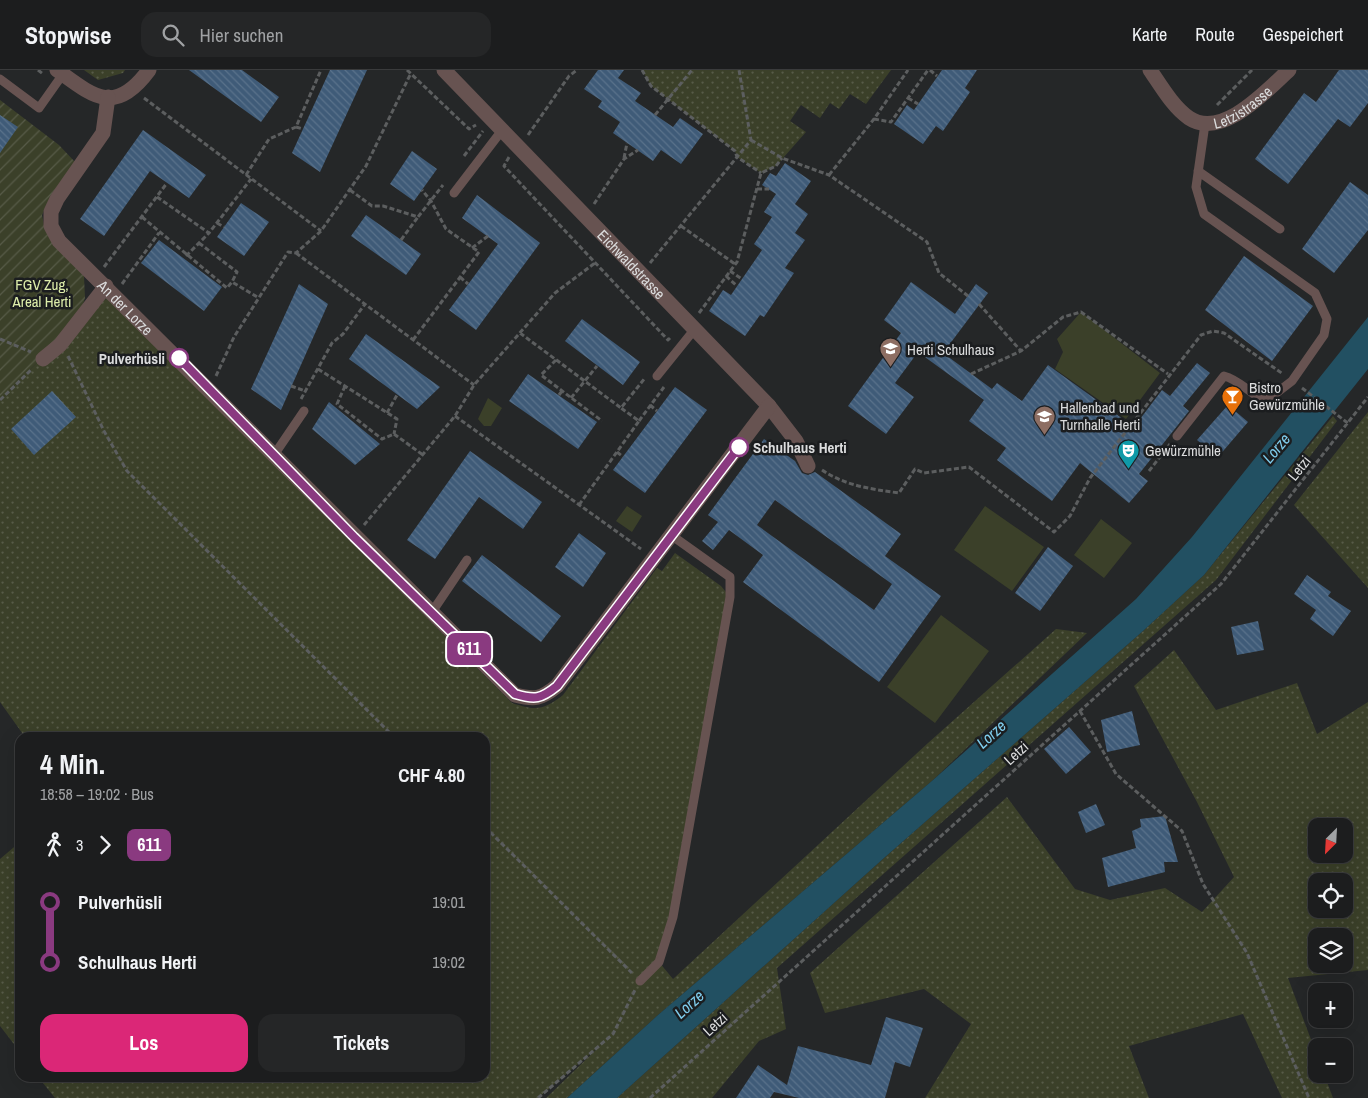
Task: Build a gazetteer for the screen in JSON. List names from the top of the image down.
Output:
{
  "streets": {
    "street": ["Letzistrasse", "Eichwaldstrasse", "An der Lorze"],
    "path": ["Letzi"]
  },
  "crossings": [
    ["Eichwaldstrasse", "An der Lorze"]
  ],
  "water": ["Lorze"],
  "parks": ["FGV Zug, Areal Herti"],
  "places": {
    "other": ["Pulverhüsli", "Schulhaus Herti"],
    "school or university": ["Herti Schulhaus", "Hallenbad und Turnhalle Herti"],
    "bar": ["Bistro Gewürzmühle"],
    "theatre": ["Gewürzmühle"]
  },
  "lines": ["bus line 611"],
  "north": "bottom left",
  "page": {
    "header": "Stopwise",
    "search": "Hier suchen",
    "nav": ["Karte", "Route", "Gespeichert"],
    "on_map": "611",
    "heading": ["4 Min.", "18:58 – 19:02 · Bus", "CHF 4.80"],
    "legs": ["3", "611"],
    "map_buttons": ["+", "−"],
    "list": [
      {
        "name": "Pulverhüsli",
        "value": "19:01"
      },
      {
        "name": "Schulhaus Herti",
        "value": "19:02"
      }
    ],
    "buttons": ["Los", "Tickets"]
  }
}
